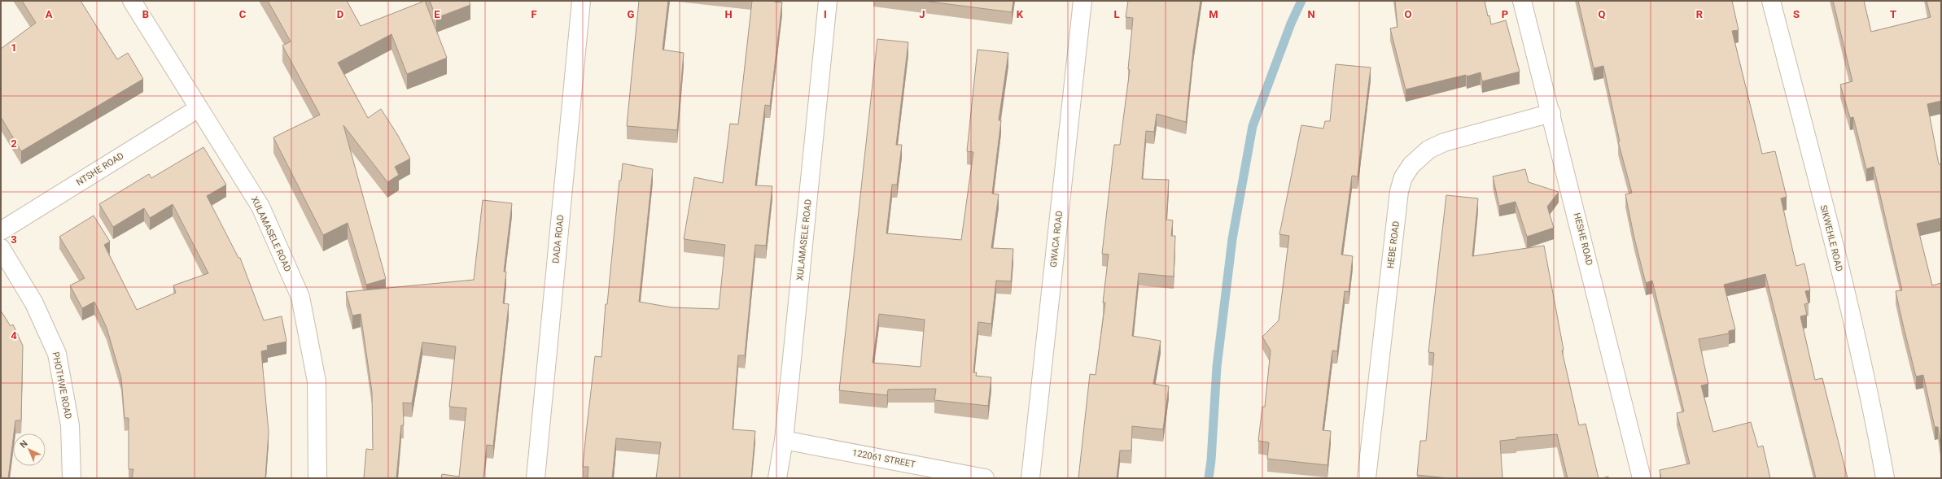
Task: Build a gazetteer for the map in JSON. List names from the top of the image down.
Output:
{
  "streets": {
    "street": [
      "NTSHE ROAD",
      "XULAMASELE ROAD",
      "SIKWEHLE ROAD",
      "DADA ROAD",
      "GWACA ROAD",
      "HESHE ROAD",
      "HEBE ROAD",
      "PHOTHWE ROAD",
      "122061 STREET"
    ]
  },
  "crossings": [
    ["NTSHE ROAD", "XULAMASELE ROAD"],
    ["XULAMASELE ROAD", "122061 STREET"],
    ["HESHE ROAD", "HEBE ROAD"]
  ],
  "north": "top left",
  "grid": {
    "columns": [
      "A",
      "B",
      "C",
      "D",
      "E",
      "F",
      "G",
      "H",
      "I",
      "J",
      "K",
      "L",
      "M",
      "N",
      "O",
      "P",
      "Q",
      "R",
      "S",
      "T"
    ],
    "rows": [
      "1",
      "2",
      "3",
      "4"
    ]
  }
}
